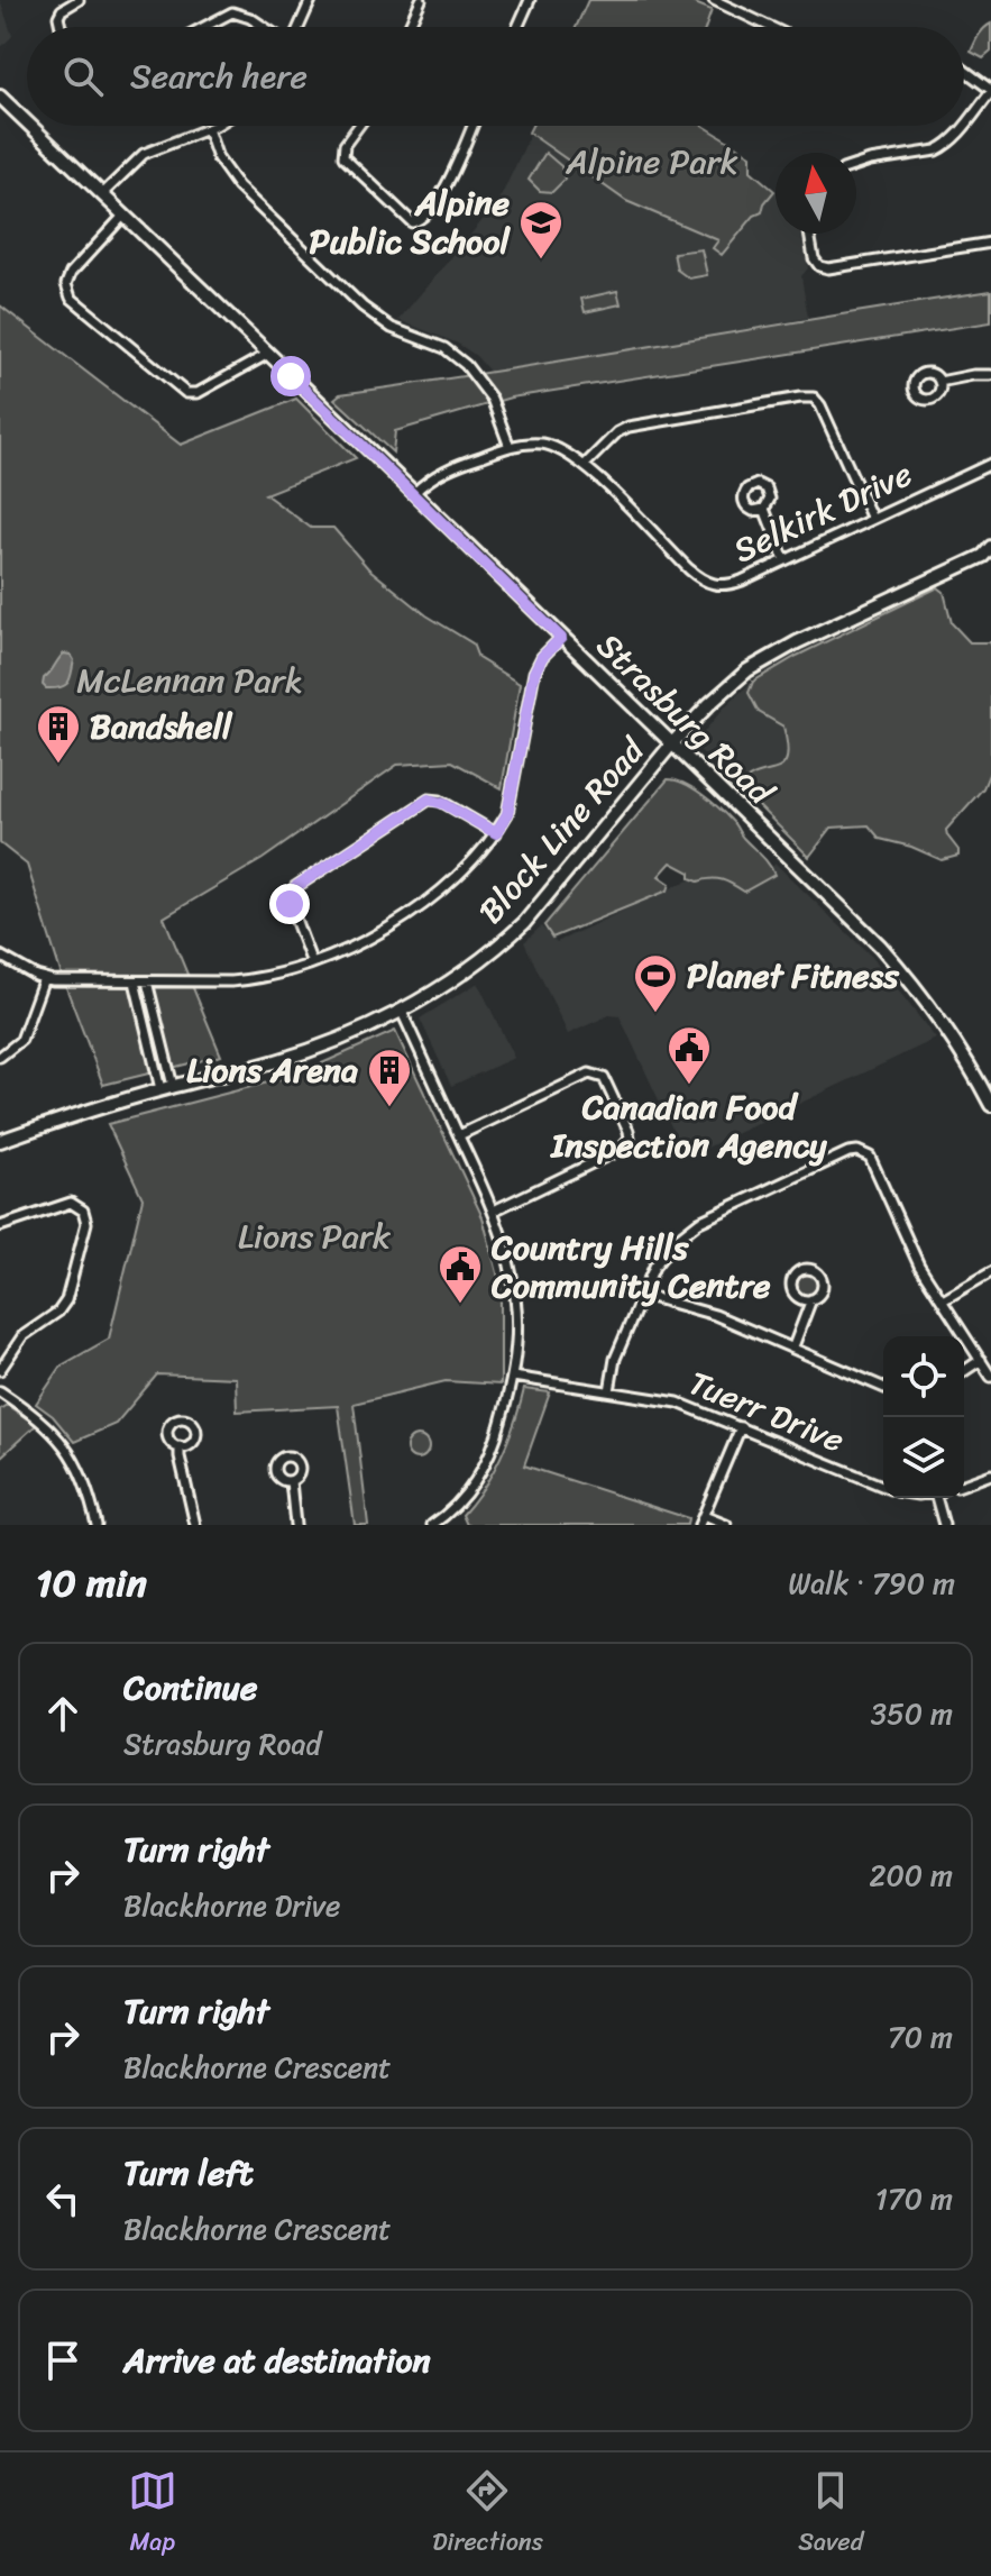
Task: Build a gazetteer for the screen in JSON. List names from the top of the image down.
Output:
{
  "streets": {
    "street": [
      "Selkirk Drive",
      "Strasburg Road",
      "Block Line Road",
      "Tuerr Drive"
    ]
  },
  "crossings": [
    ["Selkirk Drive", "Strasburg Road"],
    ["Strasburg Road", "Block Line Road"]
  ],
  "parks": ["Alpine Park", "McLennan Park", "Lions Park"],
  "places": {
    "school or university": ["Alpine Public School"],
    "building": ["Bandshell", "Lions Arena"],
    "sports": ["Planet Fitness"],
    "public building": ["Canadian Food Inspection Agency", "Country Hills Community Centre"]
  },
  "north": "top",
  "page": {
    "search": "Search here",
    "heading": ["10 min", "Walk · 790 m"],
    "list": [
      ["Continue", "Strasburg Road", "350 m"],
      ["Turn right", "Blackhorne Drive", "200 m"],
      ["Turn right", "Blackhorne Crescent", "70 m"],
      ["Turn left", "Blackhorne Crescent", "170 m"],
      "Arrive at destination"
    ],
    "nav": ["Map", "Directions", "Saved"]
  }
}
